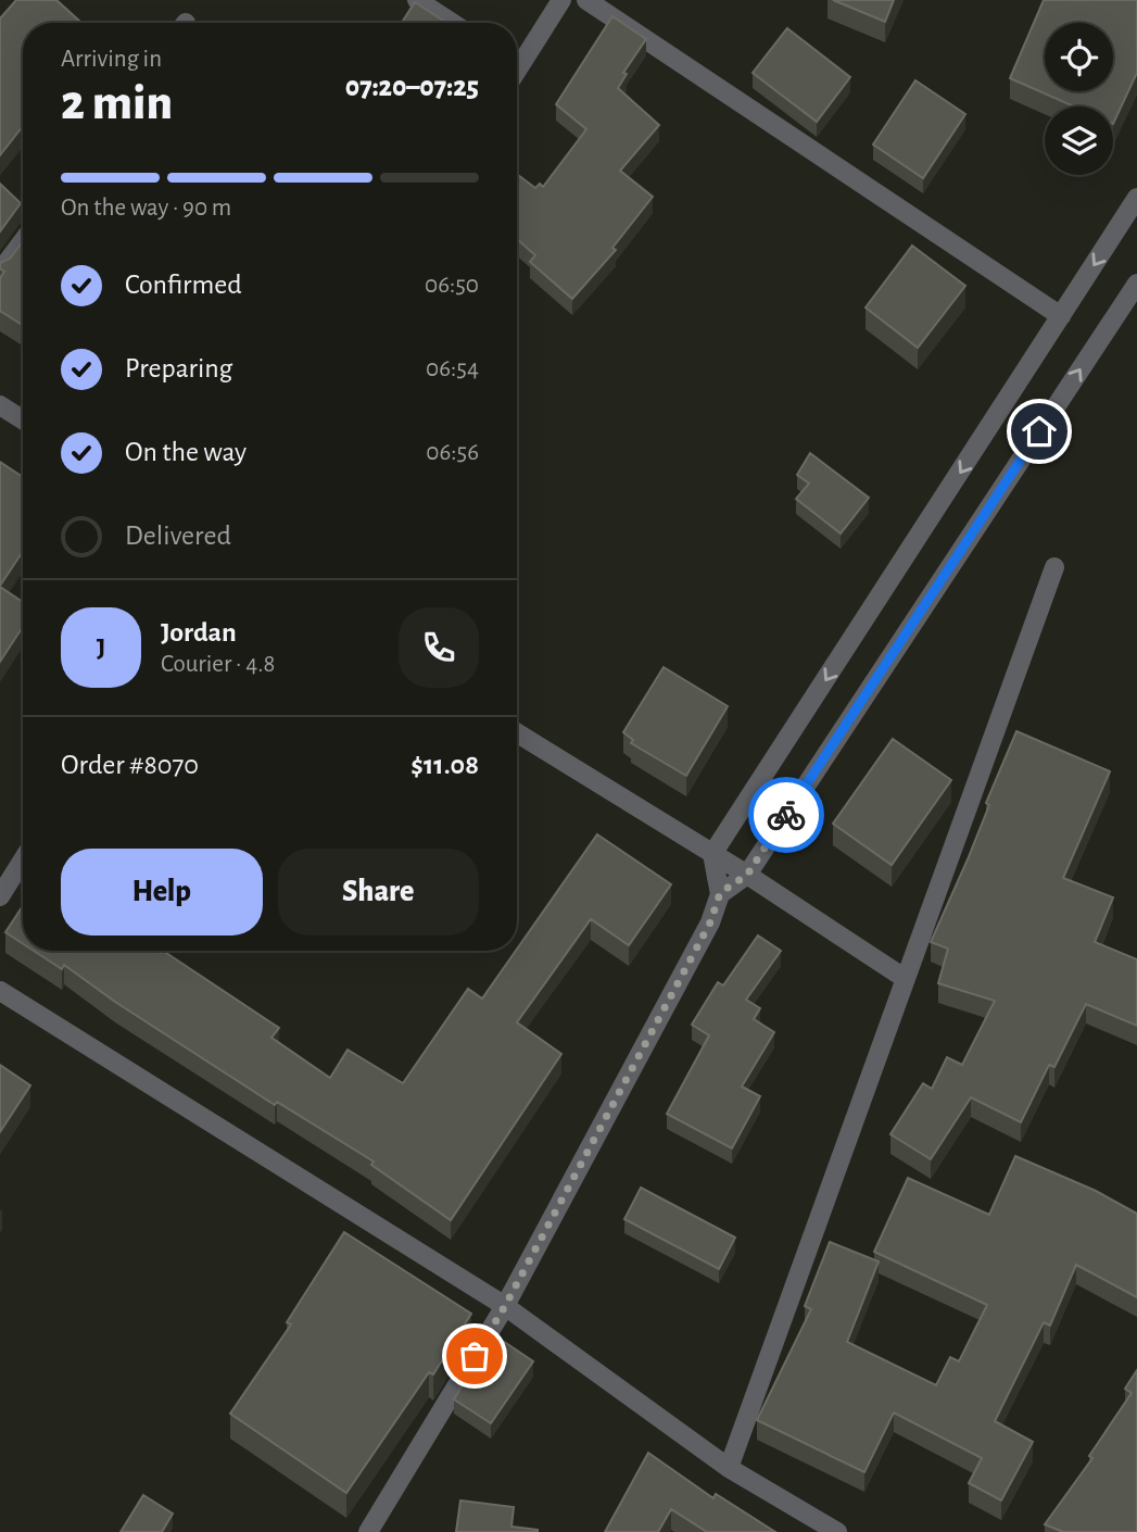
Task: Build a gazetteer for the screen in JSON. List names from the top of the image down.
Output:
{
  "page": {
    "heading": ["2 min", "Arriving in", "07:20–07:25"],
    "panel": [
      "Jordan",
      "Courier · 4.8",
      "Order #8070",
      "$11.08"
    ],
    "bar": "On the way · 90 m",
    "list": [
      ["Confirmed", "06:50"],
      ["Preparing", "06:54"],
      ["On the way", "06:56"],
      "Delivered"
    ],
    "round": "J",
    "buttons": ["Help", "Share"]
  }
}
